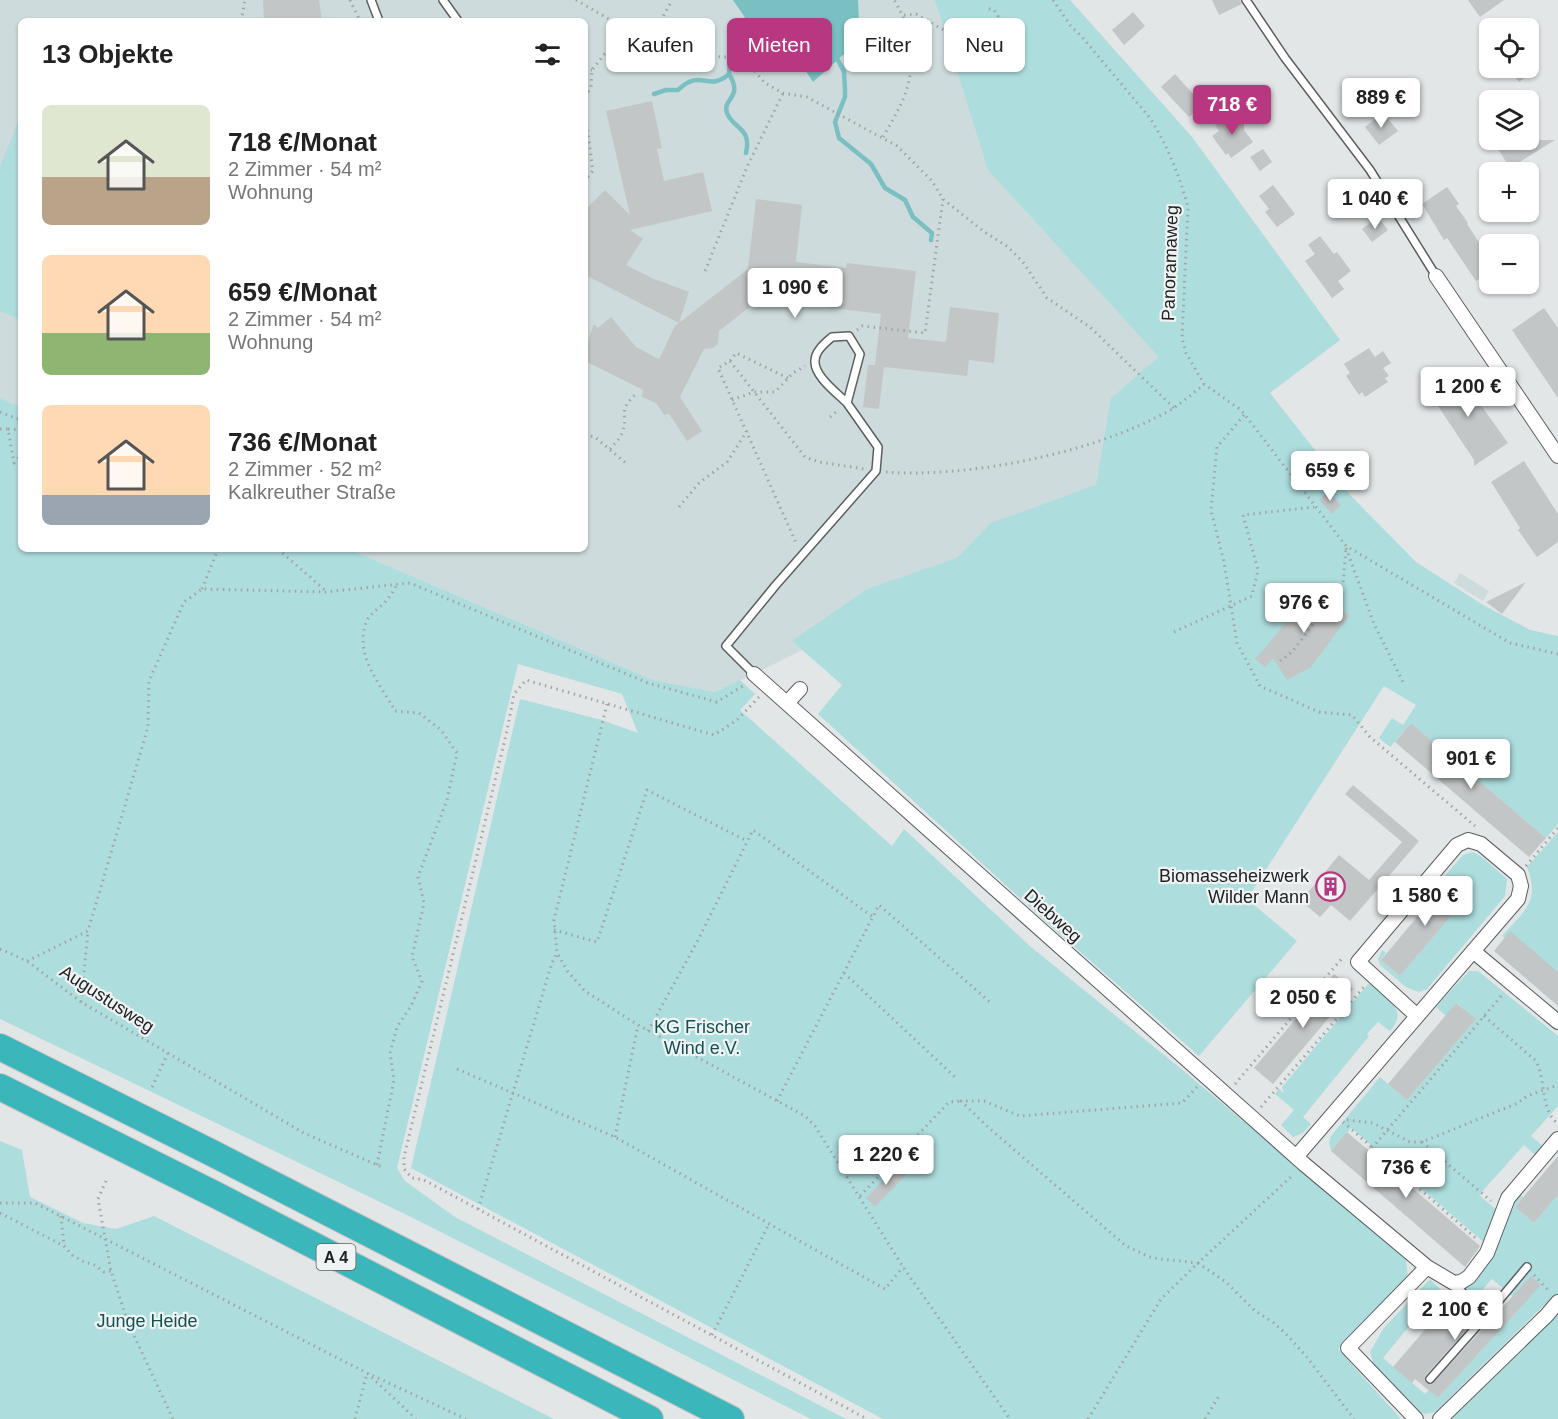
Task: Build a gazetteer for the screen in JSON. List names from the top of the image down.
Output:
{
  "streets": {
    "highway": ["A 4"],
    "street": ["Diebweg"],
    "path": ["Panoramaweg", "Augustusweg"]
  },
  "parks": ["KG Frischer Wind e.V.", "Junge Heide"],
  "places": {
    "building": ["Biomasseheizwerk Wilder Mann"]
  },
  "page": {
    "map_buttons": ["+", "−"],
    "chip": [
      "Kaufen",
      "Mieten",
      "Filter",
      "Neu"
    ],
    "heading": "13 Objekte",
    "price": [
      "889 €",
      "718 €",
      "1 040 €",
      "1 090 €",
      "1 200 €",
      "659 €",
      "976 €",
      "901 €",
      "1 580 €",
      "2 050 €",
      "1 220 €",
      "736 €",
      "2 100 €"
    ],
    "list": [
      {
        "name": "718 €/Monat",
        "note": "2 Zimmer · 54 m² · Wohnung"
      },
      {
        "name": "659 €/Monat",
        "note": "2 Zimmer · 54 m² · Wohnung"
      },
      {
        "name": "736 €/Monat",
        "note": "2 Zimmer · 52 m² · Kalkreuther Straße"
      }
    ]
  }
}
